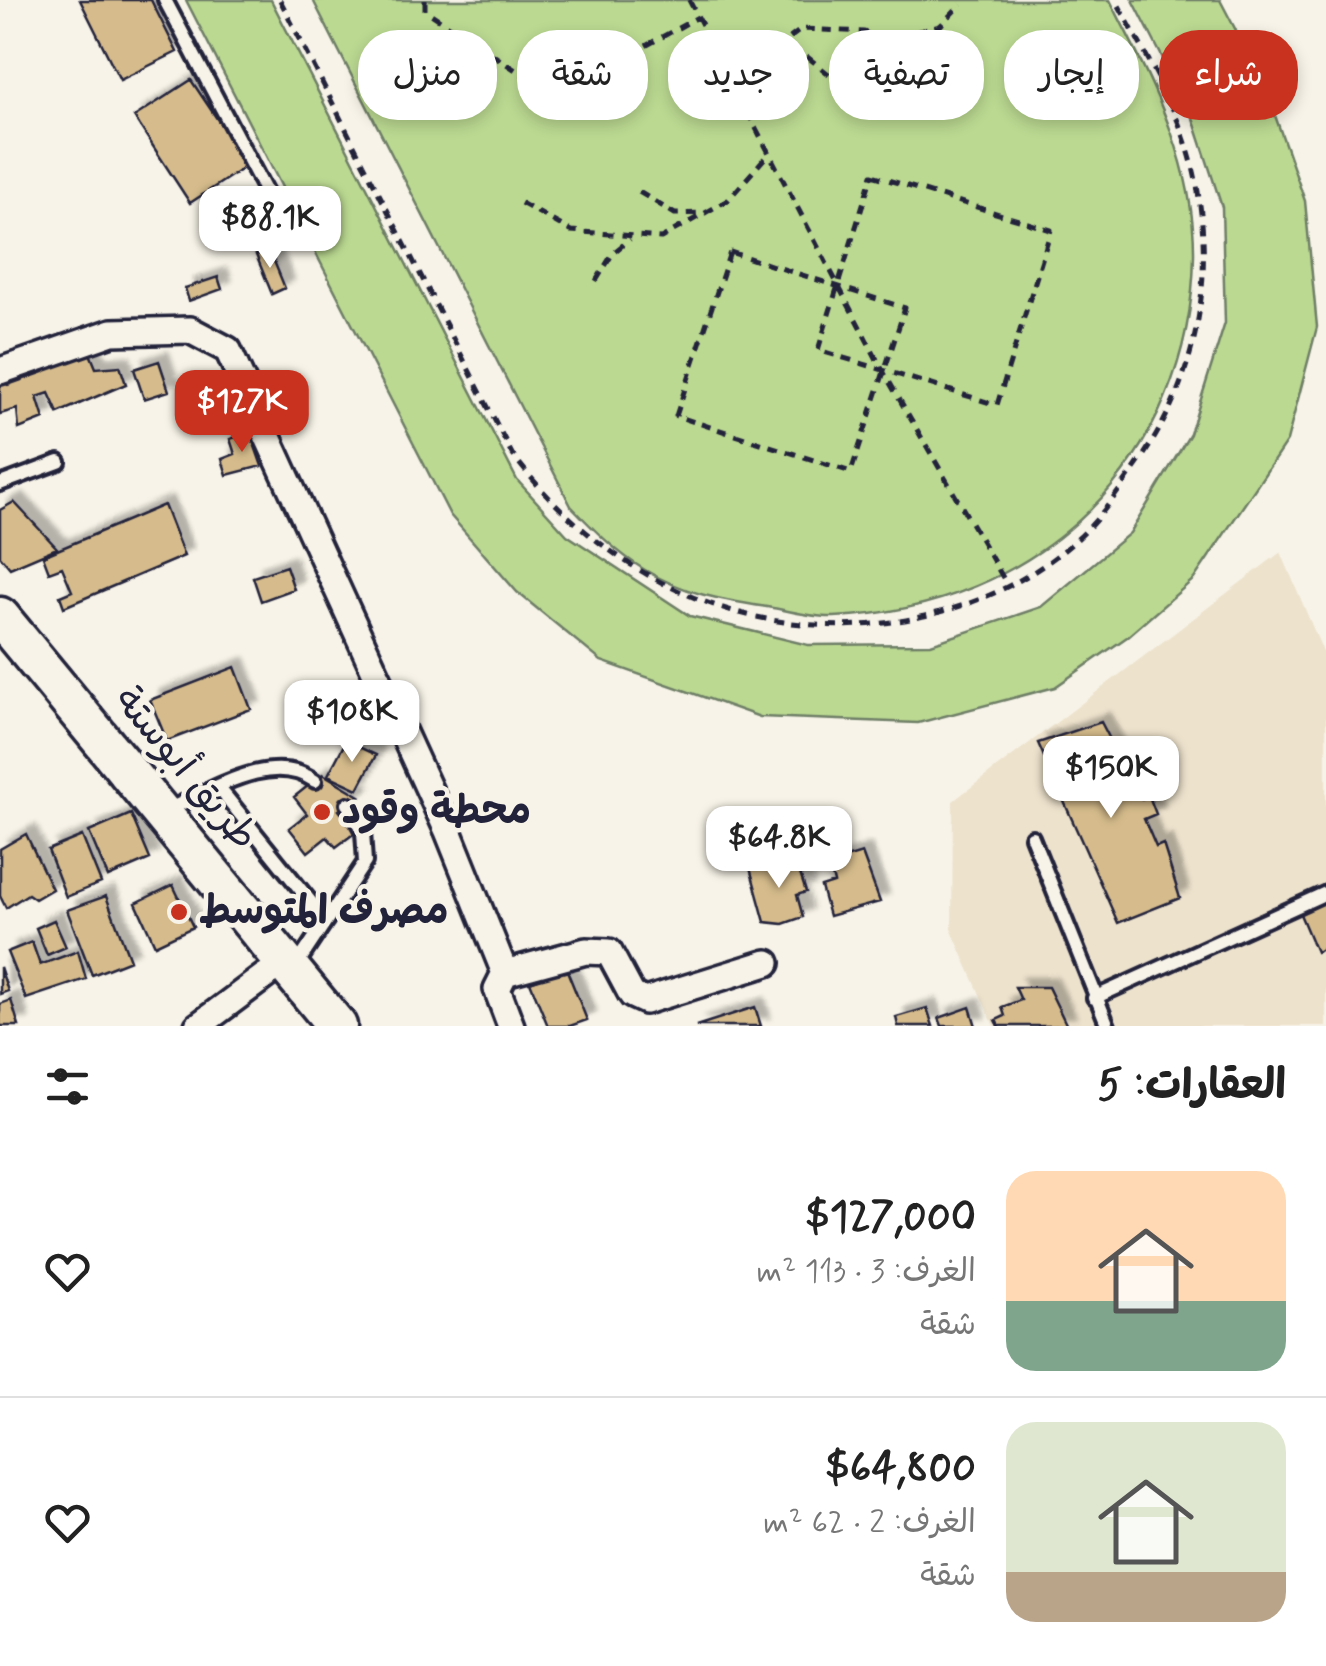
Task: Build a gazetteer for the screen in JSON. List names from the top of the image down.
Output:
{
  "streets": {
    "main road": ["طريق أبوستة"]
  },
  "places": ["محطة وقود", "مصرف المتوسط"],
  "page": {
    "chip": [
      "شراء",
      "إيجار",
      "تصفية",
      "جديد",
      "شقة",
      "منزل"
    ],
    "price": [
      "$88.1K",
      "$127K",
      "$108K",
      "$150K",
      "$64.8K"
    ],
    "heading": "العقارات: 5",
    "list": [
      {
        "name": "$127,000",
        "note": "الغرف: 3 · 113 m² · شقة"
      },
      {
        "name": "$64,800",
        "note": "الغرف: 2 · 62 m² · شقة"
      }
    ]
  }
}
